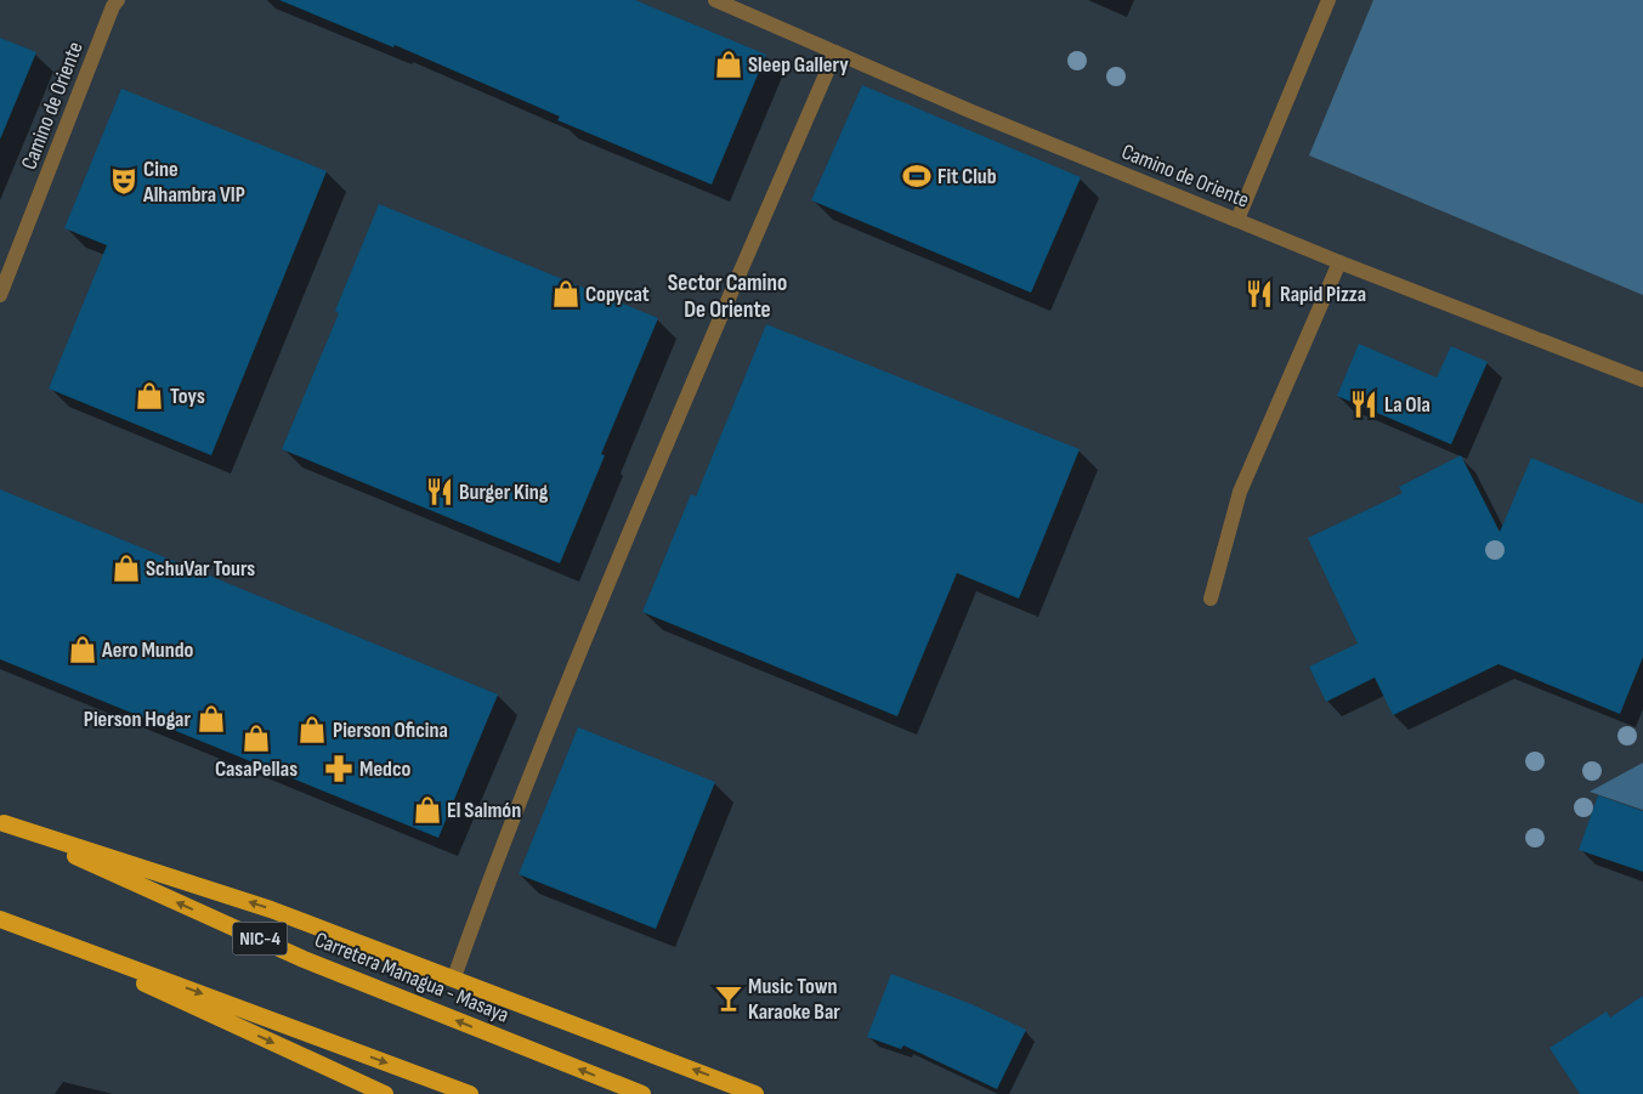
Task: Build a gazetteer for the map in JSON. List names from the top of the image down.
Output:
{
  "streets": {
    "highway": ["NIC-4", "Carretera Managua - Masaya"],
    "street": ["Camino de Oriente"]
  },
  "districts": ["Sector Camino De Oriente"],
  "places": {
    "shop": [
      "Sleep Gallery",
      "Copycat",
      "Toys",
      "SchuVar Tours",
      "Aero Mundo",
      "Pierson Hogar",
      "Pierson Oficina",
      "CasaPellas",
      "El Salmón"
    ],
    "sports": ["Fit Club"],
    "theatre": ["Cine Alhambra VIP"],
    "restaurant": ["Rapid Pizza", "La Ola", "Burger King"],
    "pharmacy": ["Medco"],
    "bar": ["Music Town Karaoke Bar"]
  }
}
